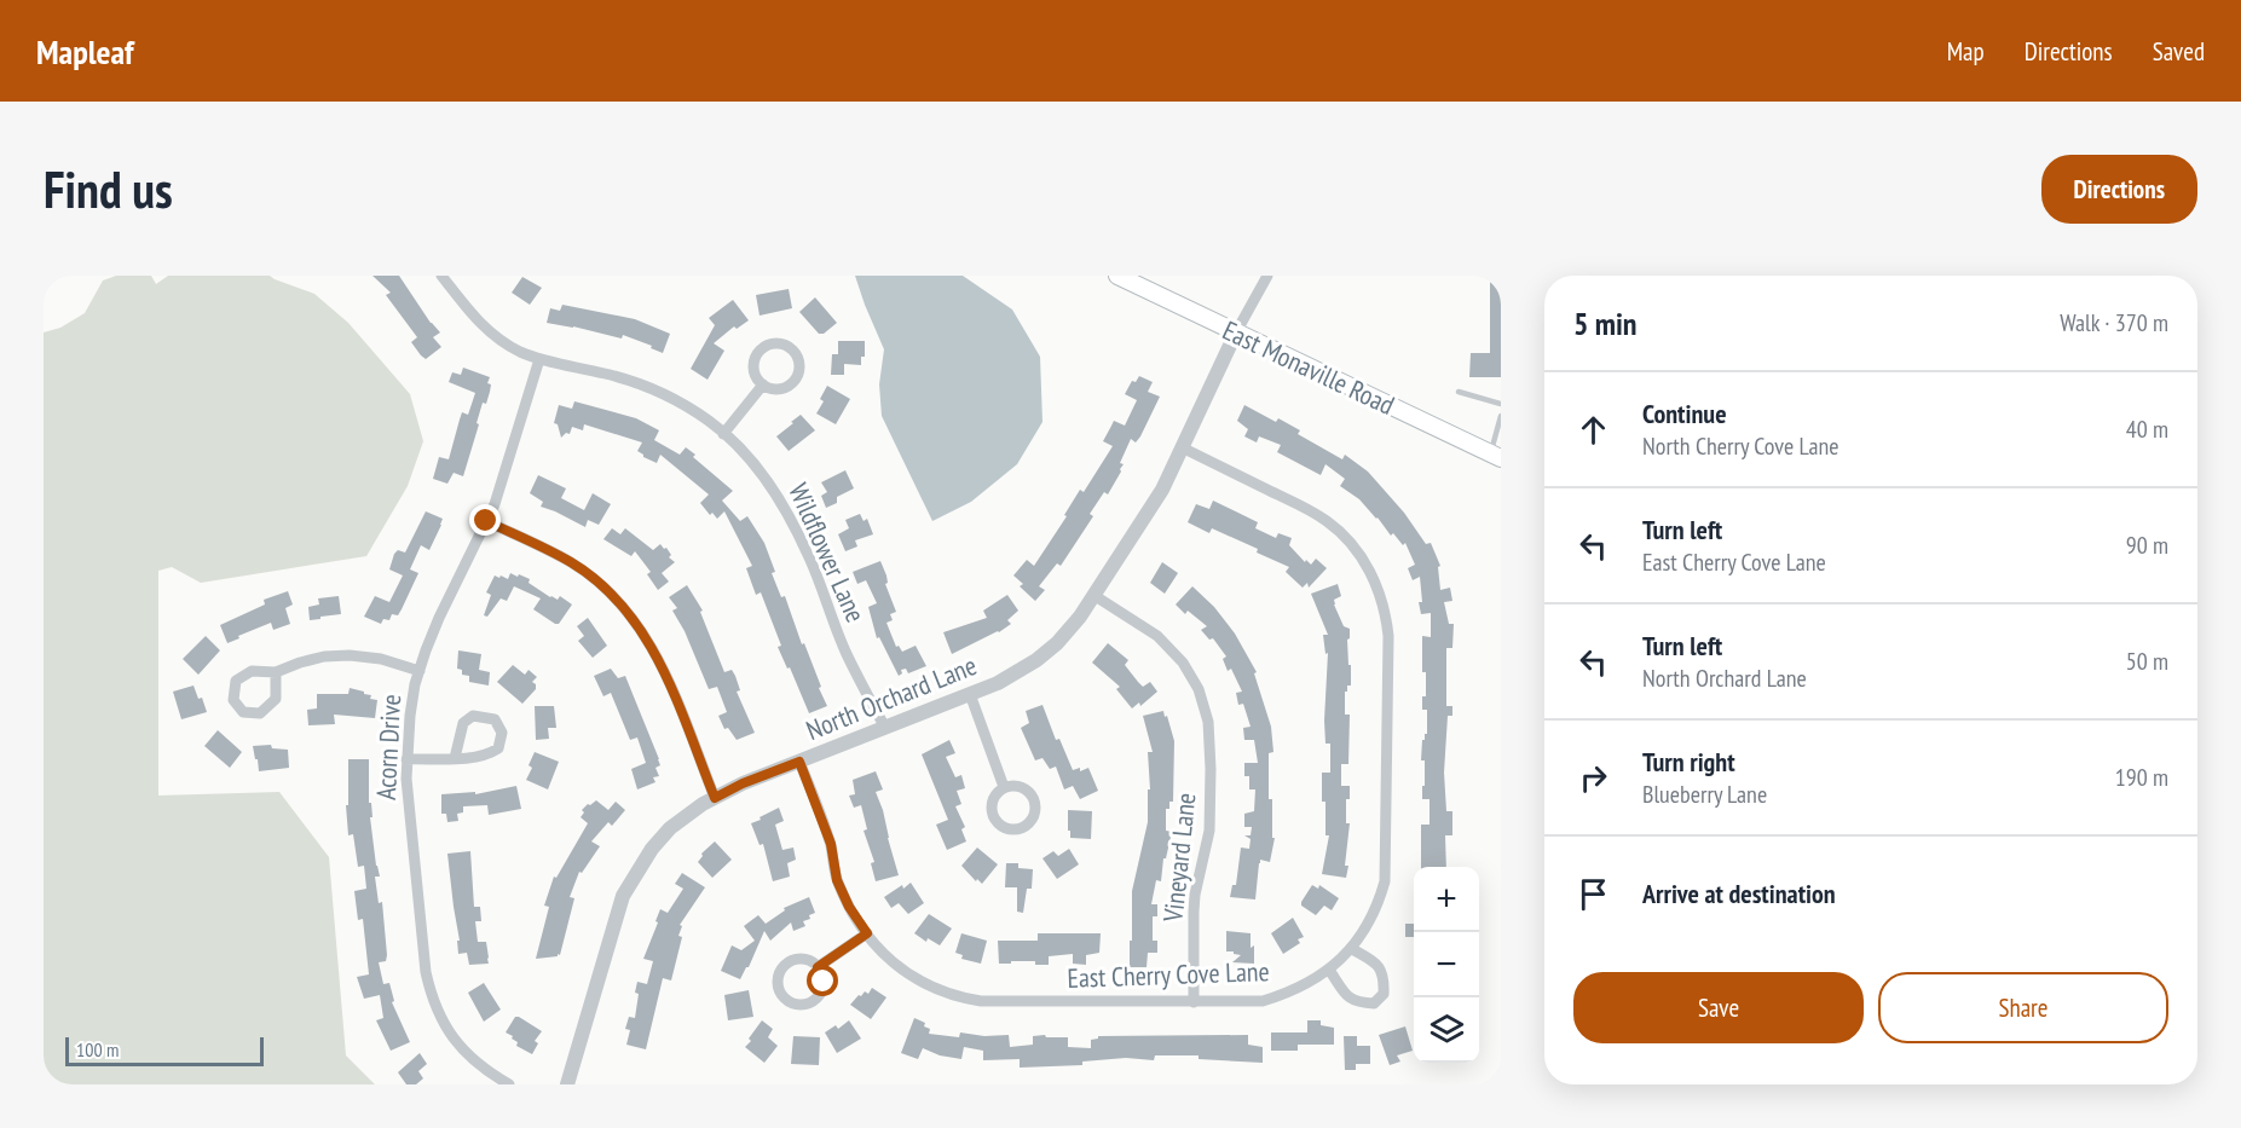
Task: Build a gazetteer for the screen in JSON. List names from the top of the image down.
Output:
{
  "streets": {
    "main road": ["East Monaville Road"],
    "street": [
      "Wildflower Lane",
      "North Orchard Lane",
      "Acorn Drive",
      "Vineyard Lane",
      "East Cherry Cove Lane"
    ]
  },
  "crossings": [
    ["East Monaville Road", "North Orchard Lane"],
    ["Wildflower Lane", "North Orchard Lane"],
    ["Wildflower Lane", "Acorn Drive"],
    ["North Orchard Lane", "Vineyard Lane"],
    ["North Orchard Lane", "East Cherry Cove Lane"],
    ["Vineyard Lane", "East Cherry Cove Lane"]
  ],
  "scale_bar": "100 m",
  "page": {
    "header": "Mapleaf",
    "nav": ["Map", "Directions", "Saved"],
    "buttons": [
      "Directions",
      ["Save", "Share"]
    ],
    "title": "Find us",
    "heading": ["5 min", "Walk · 370 m"],
    "list": [
      ["Continue", "North Cherry Cove Lane", "40 m"],
      ["Turn left", "East Cherry Cove Lane", "90 m"],
      ["Turn left", "North Orchard Lane", "50 m"],
      ["Turn right", "Blueberry Lane", "190 m"],
      "Arrive at destination"
    ],
    "map_buttons": ["+", "−"],
    "scale": "100 m"
  }
}
